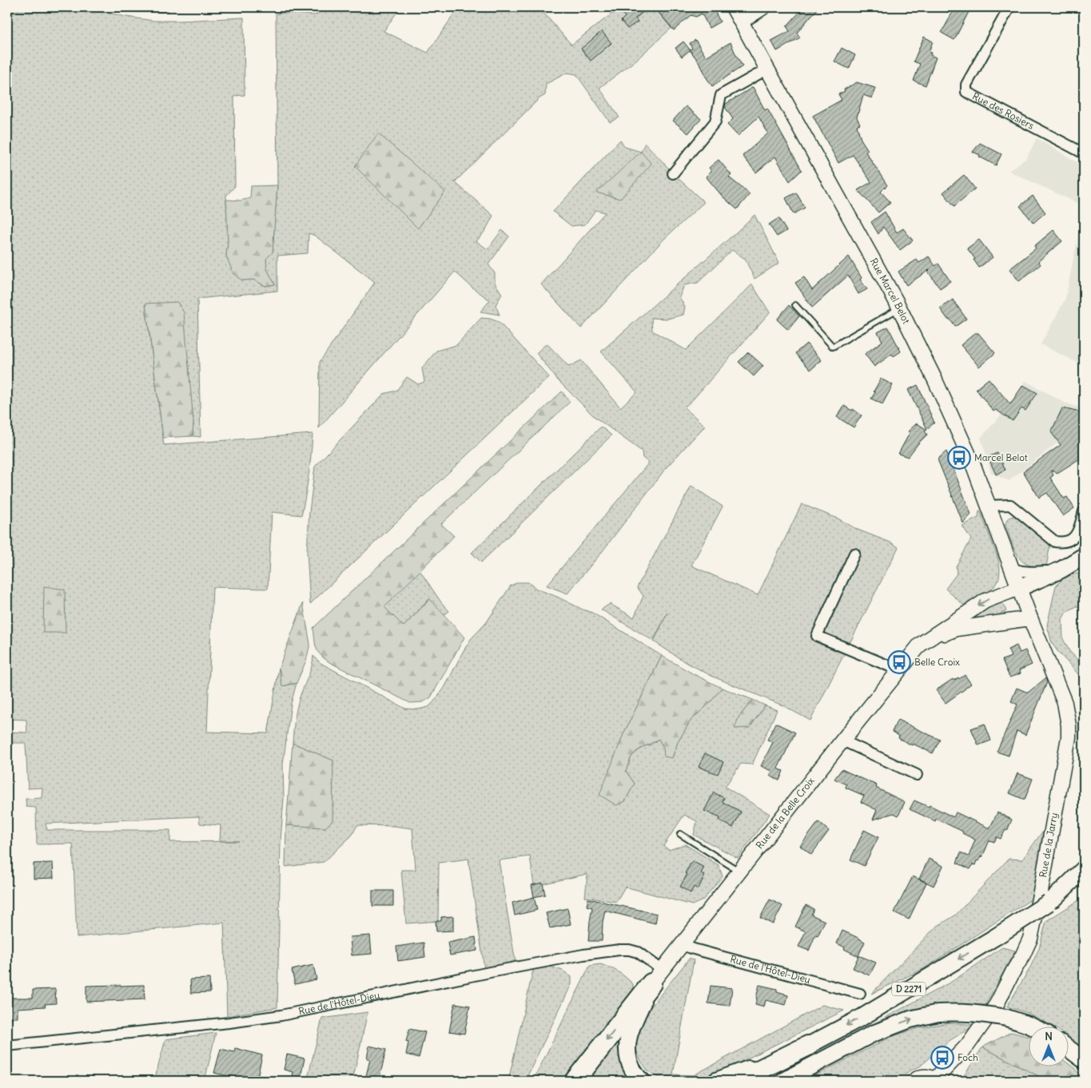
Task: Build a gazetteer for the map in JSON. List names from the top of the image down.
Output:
{
  "streets": {
    "highway": ["D 2271"],
    "main road": ["Rue Marcel Belot", "Rue de la Belle Croix", "Rue de la Jarry"],
    "street": ["Rue des Rosiers", "Rue de l'Hôtel-Dieu"]
  },
  "crossings": [
    ["Rue Marcel Belot", "Rue de la Belle Croix"],
    ["Rue Marcel Belot", "Rue de la Jarry"],
    ["Rue de la Belle Croix", "Rue de la Jarry"],
    ["Rue de la Belle Croix", "Rue de l'Hôtel-Dieu"]
  ],
  "places": {
    "bus stop": ["Marcel Belot", "Belle Croix", "Foch"]
  },
  "north": "top"
}
